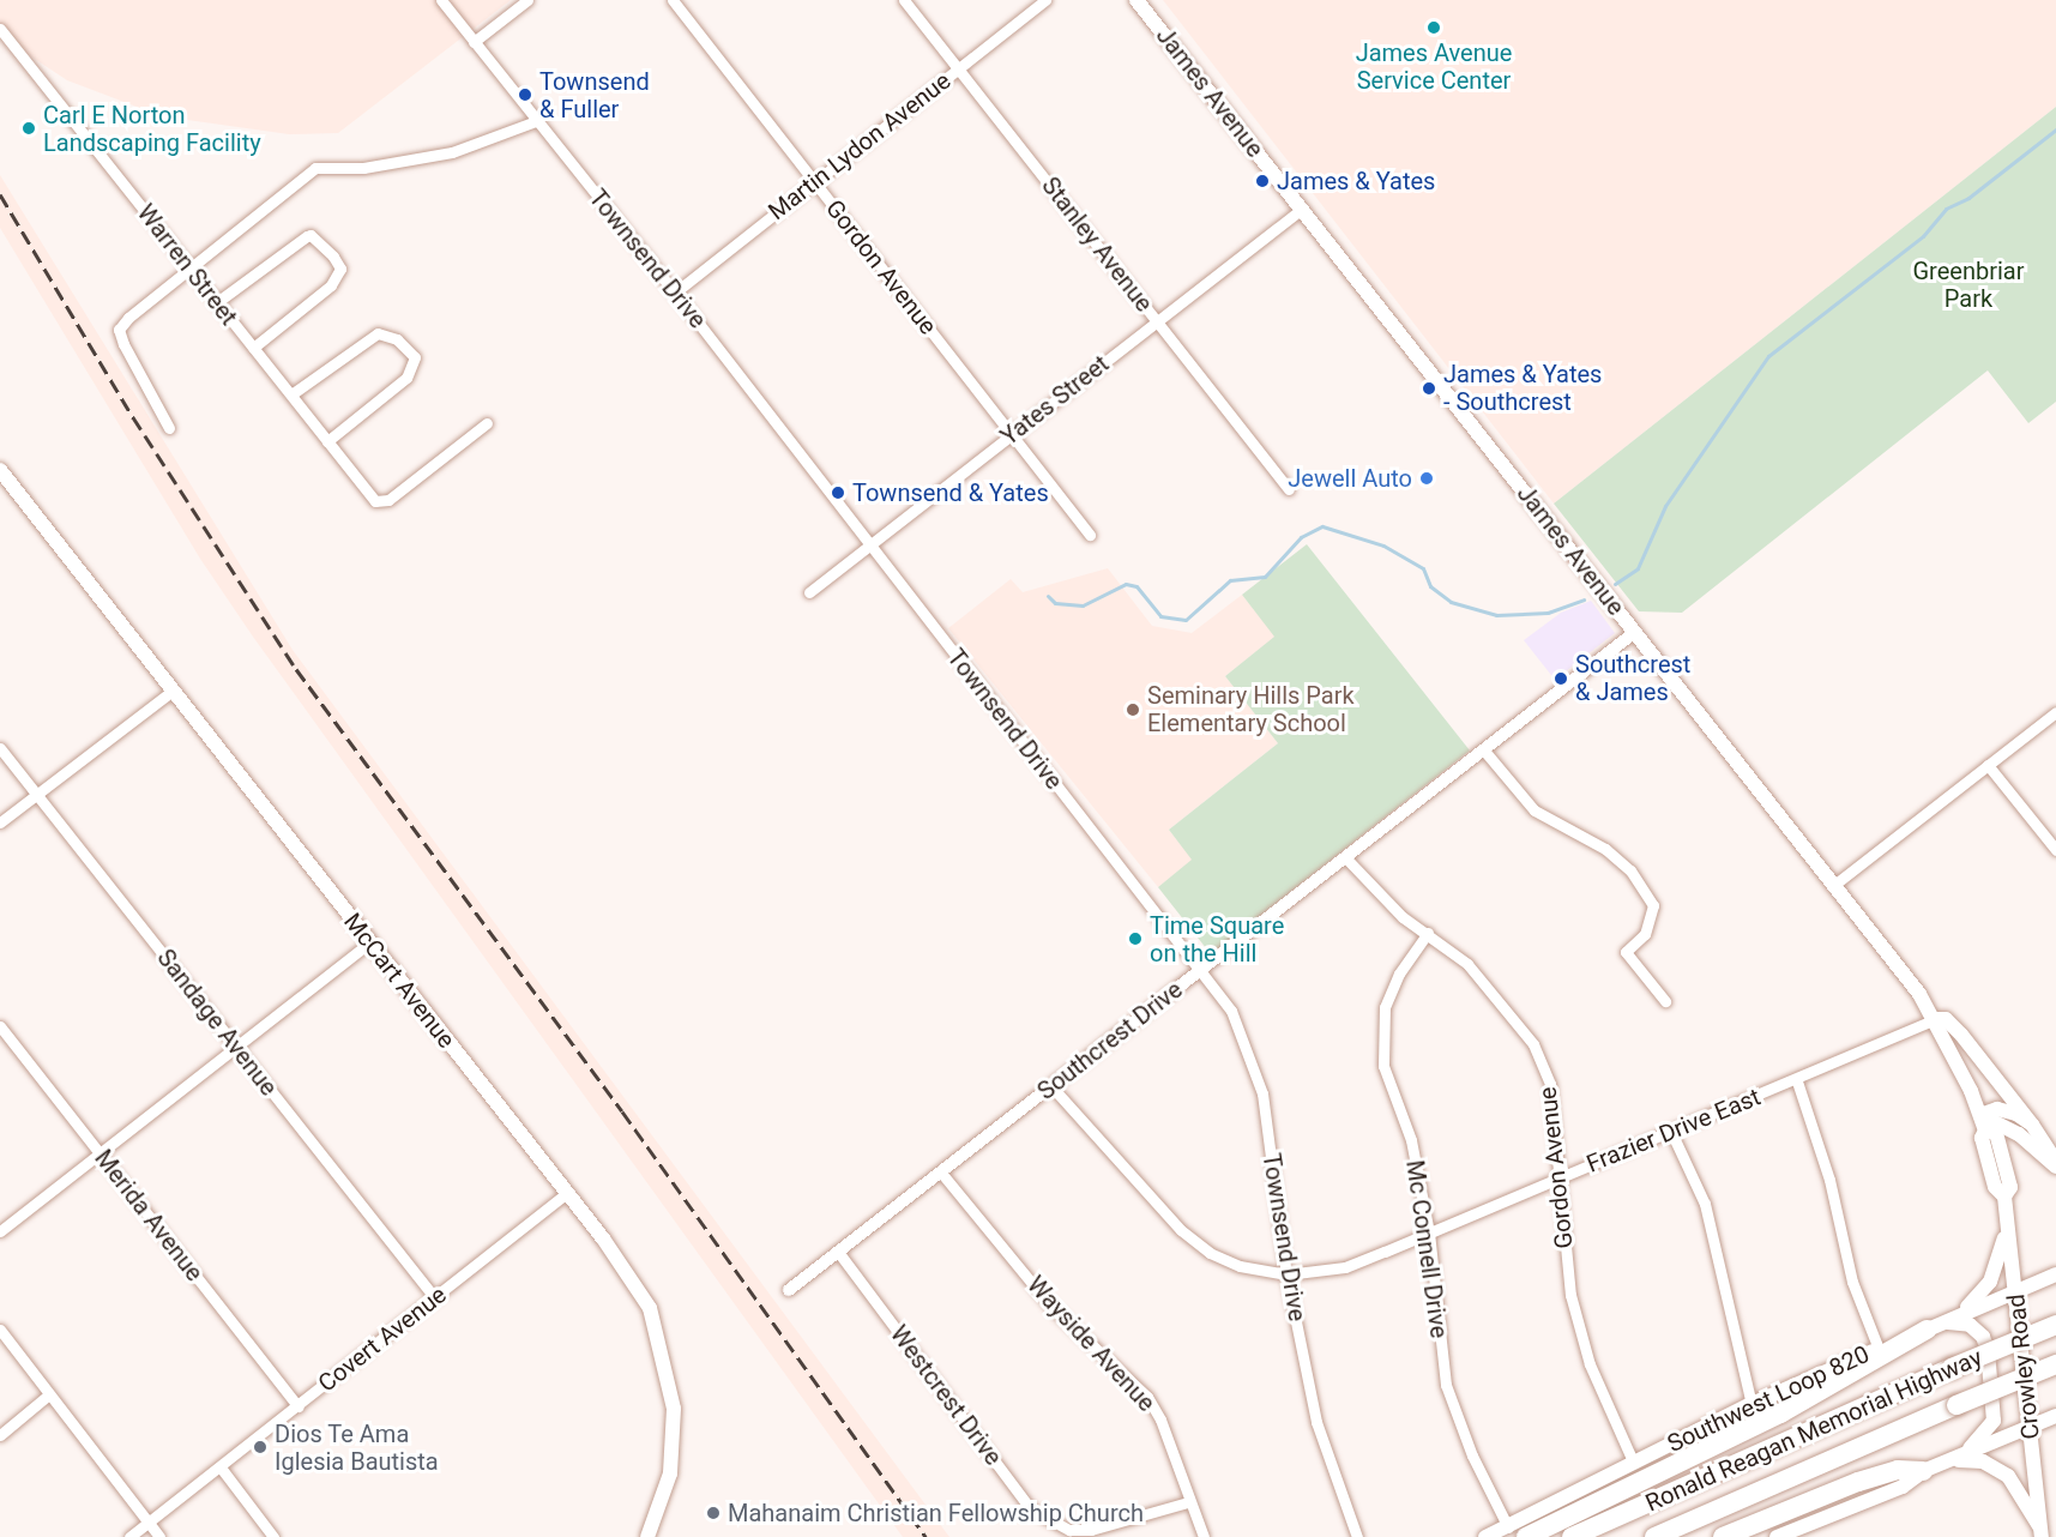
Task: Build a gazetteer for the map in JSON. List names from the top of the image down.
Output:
{
  "streets": {
    "highway": ["Ronald Reagan Memorial Highway"],
    "main road": [
      "James Avenue",
      "McCart Avenue",
      "Crowley Road",
      "Southwest Loop 820"
    ],
    "street": [
      "Martin Lydon Avenue",
      "Stanley Avenue",
      "Townsend Drive",
      "Warren Street",
      "Gordon Avenue",
      "Yates Street",
      "Sandage Avenue",
      "Southcrest Drive",
      "Frazier Drive East",
      "Merida Avenue",
      "Mc Connell Drive",
      "Covert Avenue",
      "Wayside Avenue",
      "Westcrest Drive"
    ]
  },
  "crossings": [
    ["James Avenue", "Yates Street"],
    ["James Avenue", "Southcrest Drive"],
    ["James Avenue", "Frazier Drive East"],
    ["James Avenue", "Crowley Road"],
    ["Martin Lydon Avenue", "Stanley Avenue"],
    ["Martin Lydon Avenue", "Townsend Drive"],
    ["Martin Lydon Avenue", "Gordon Avenue"],
    ["Stanley Avenue", "Yates Street"],
    ["Townsend Drive", "Yates Street"],
    ["Townsend Drive", "Southcrest Drive"],
    ["Townsend Drive", "Frazier Drive East"],
    ["Gordon Avenue", "Yates Street"],
    ["Gordon Avenue", "Southcrest Drive"],
    ["Gordon Avenue", "Frazier Drive East"],
    ["Gordon Avenue", "Mc Connell Drive"],
    ["Gordon Avenue", "Southwest Loop 820"],
    ["McCart Avenue", "Covert Avenue"],
    ["Sandage Avenue", "Covert Avenue"],
    ["Southcrest Drive", "Frazier Drive East"],
    ["Southcrest Drive", "Wayside Avenue"],
    ["Southcrest Drive", "Westcrest Drive"],
    ["Frazier Drive East", "Mc Connell Drive"],
    ["Merida Avenue", "Covert Avenue"],
    ["Mc Connell Drive", "Southwest Loop 820"],
    ["Wayside Avenue", "Westcrest Drive"],
    ["Crowley Road", "Southwest Loop 820"]
  ],
  "parks": ["Greenbriar Park"],
  "places": [
    "James Avenue Service Center",
    "Townsend & Fuller",
    "Carl E Norton Landscaping Facility",
    "James & Yates",
    "James & Yates - Southcrest",
    "Jewell Auto",
    "Townsend & Yates",
    "Southcrest & James",
    "Seminary Hills Park Elementary School",
    "Time Square on the Hill",
    "Dios Te Ama Iglesia Bautista",
    "Mahanaim Christian Fellowship Church"
  ]
}
